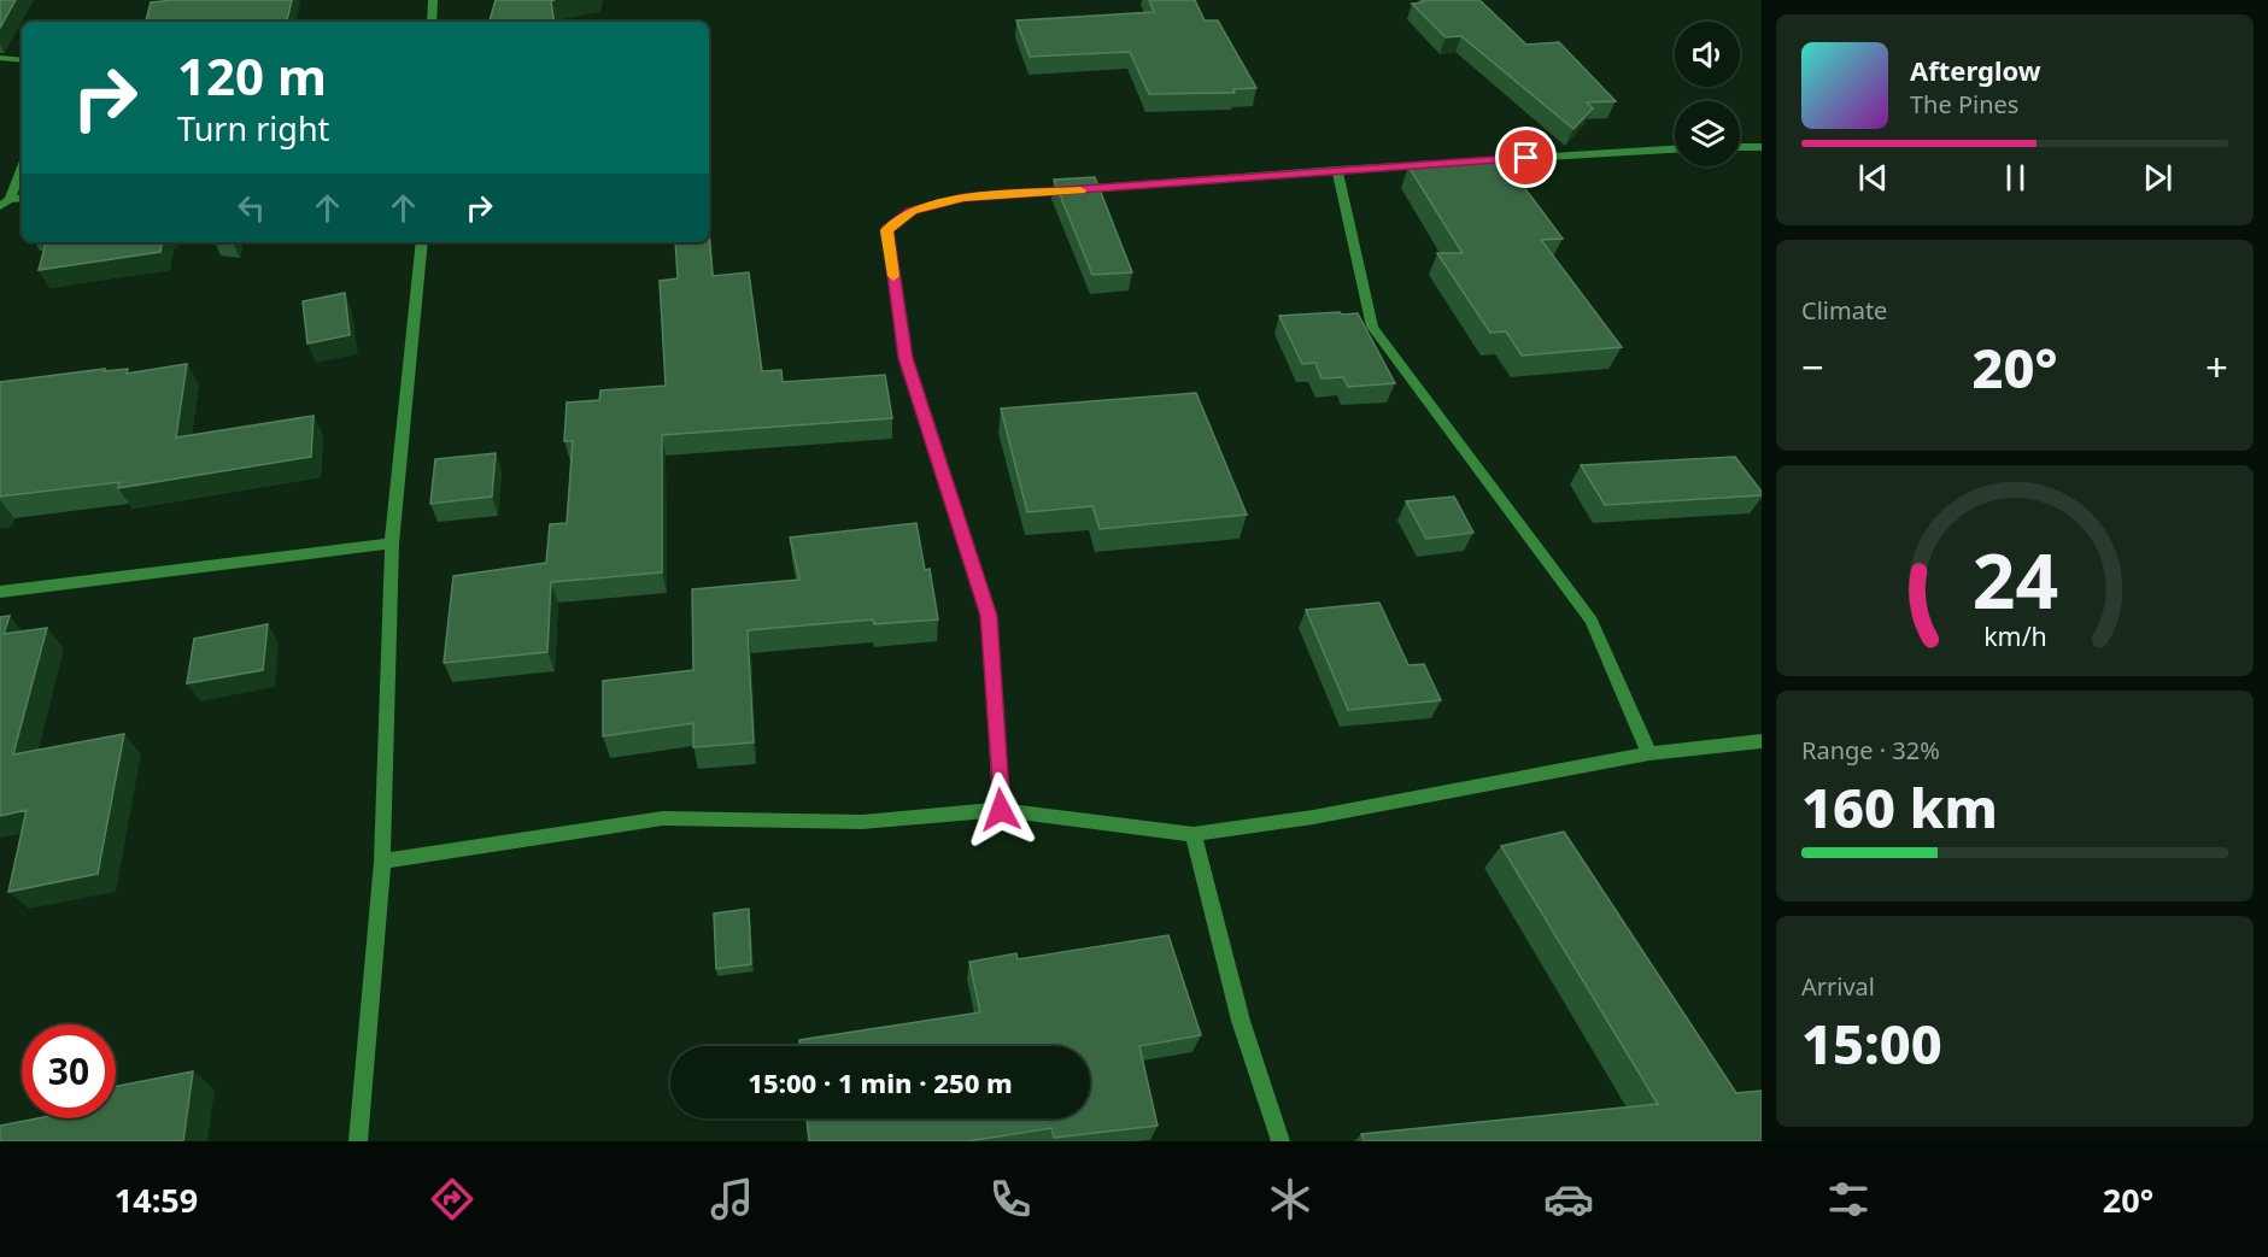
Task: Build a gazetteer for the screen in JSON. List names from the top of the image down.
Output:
{
  "page": {
    "turn": ["120 m", "Turn right"],
    "song": ["Afterglow", "The Pines"],
    "tile": [
      "Climate",
      ["Range · 32%", "160 km"],
      ["Arrival", "15:00"]
    ],
    "heat": ["−", "20°", "+"],
    "limit": "30",
    "trip": "15:00 · 1 min · 250 m",
    "tabs": ["14:59", "20°"],
    "gauge": ["24", "km/h"]
  }
}
